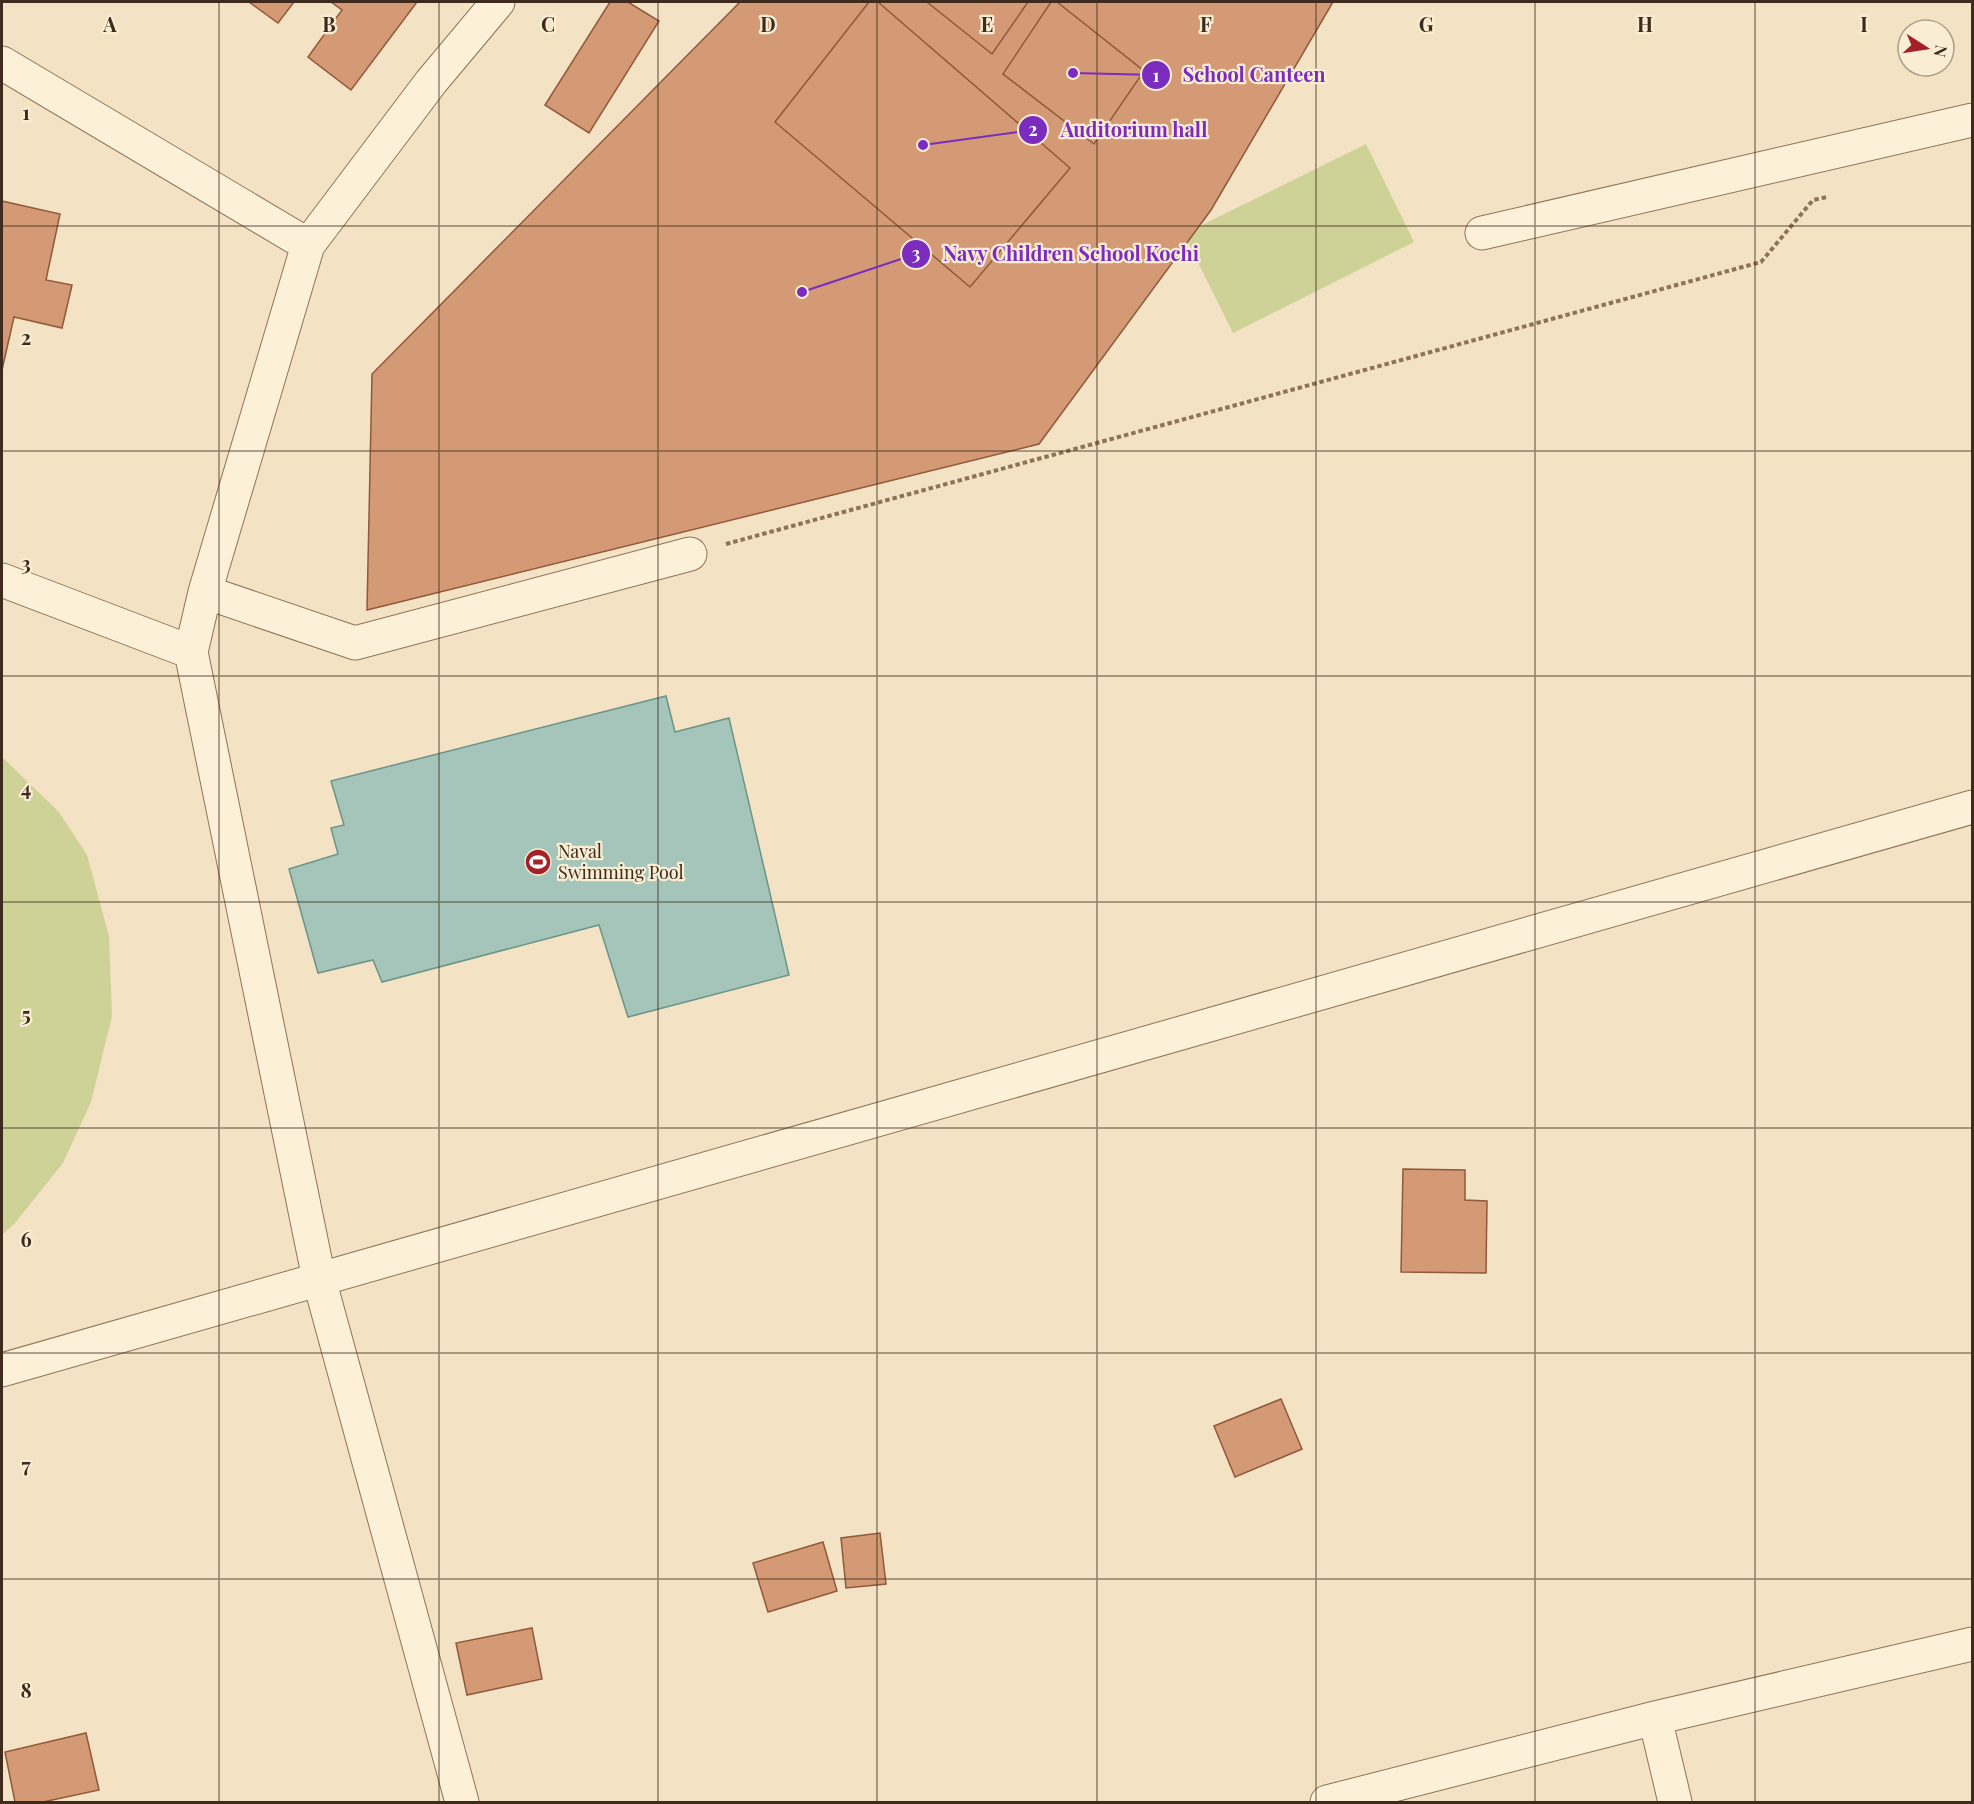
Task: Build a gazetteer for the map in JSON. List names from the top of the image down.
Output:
{
  "places": {
    "other": ["School Canteen", "Auditorium hall", "Navy Children School Kochi"],
    "sports": ["Naval Swimming Pool"]
  },
  "north": "right",
  "grid": {
    "columns": [
      "A",
      "B",
      "C",
      "D",
      "E",
      "F",
      "G",
      "H",
      "I"
    ],
    "rows": [
      "1",
      "2",
      "3",
      "4",
      "5",
      "6",
      "7",
      "8"
    ]
  }
}
